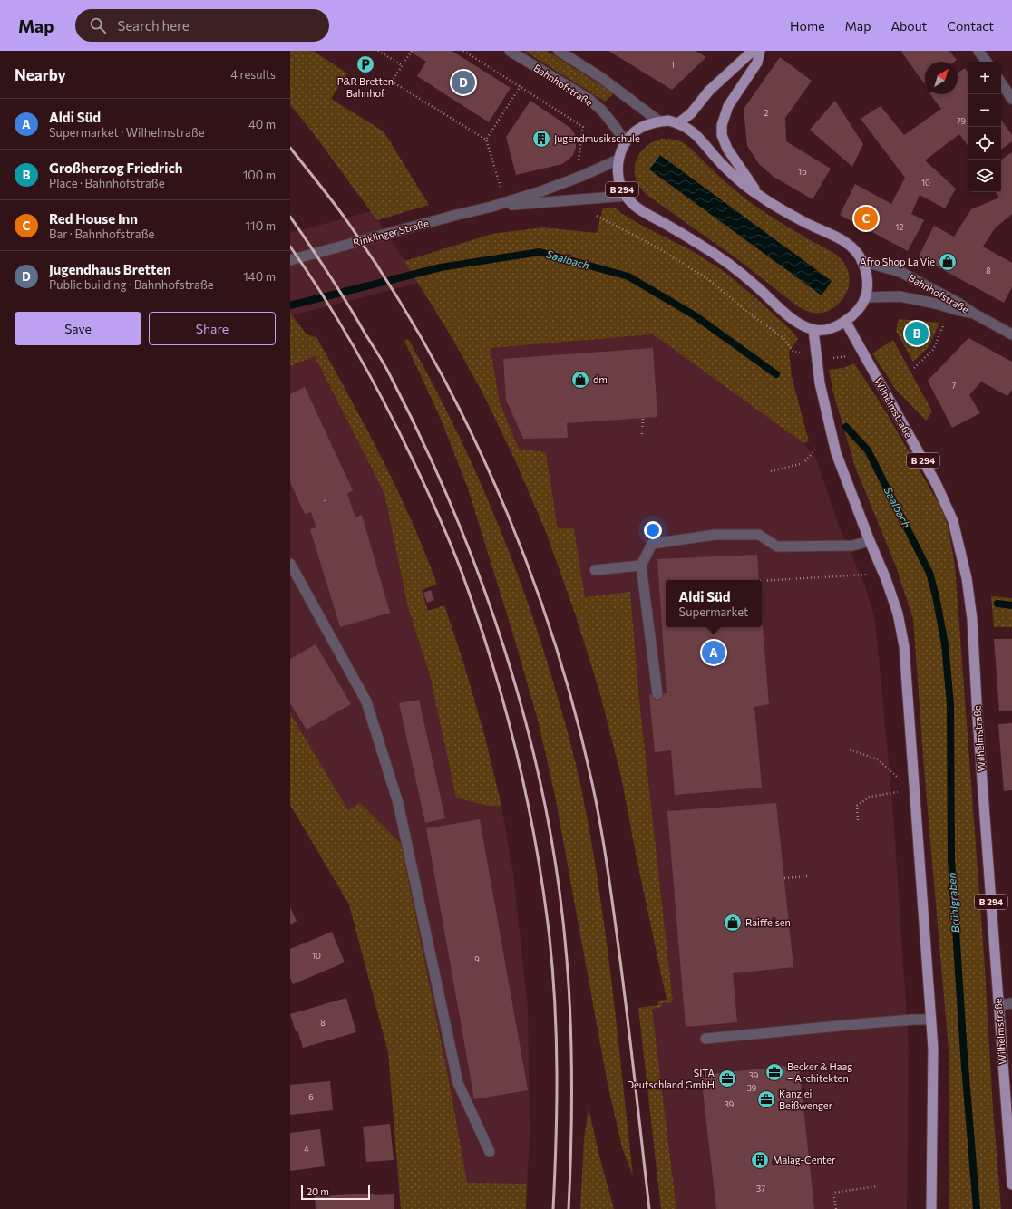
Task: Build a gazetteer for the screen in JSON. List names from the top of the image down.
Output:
{
  "streets": {
    "main road": ["B 294", "Wilhelmstraße"],
    "street": ["Bahnhofstraße", "Rinklinger Straße"]
  },
  "crossings": [
    ["Bahnhofstraße", "B 294"],
    ["B 294", "Rinklinger Straße"],
    ["B 294", "Wilhelmstraße"]
  ],
  "water": ["Saalbach", "Brühlgraben"],
  "places": {
    "parking": ["P&R Bretten Bahnhof"],
    "building": ["Jugendmusikschule", "Malag-Center"],
    "shop": ["Afro Shop La Vie", "dm", "Raiffeisen"],
    "office": ["Becker & Haag – Architekten", "SITA Deutschland GmbH", "Kanzlei Beißwenger"]
  },
  "house_numbers": [
    "1",
    "2",
    "79",
    "16",
    "10",
    "12",
    "8",
    "7",
    "1",
    "10",
    "9",
    "8",
    "39",
    "39",
    "6",
    "39",
    "4",
    "37"
  ],
  "scale_bar": "20 m",
  "north": "top right",
  "page": {
    "header": "Map",
    "search": "Search here",
    "nav": [
      "Home",
      "Map",
      "About",
      "Contact"
    ],
    "heading": ["Nearby", "4 results"],
    "map_buttons": ["+", "−"],
    "pins": [
      "D",
      "C",
      "B",
      "A"
    ],
    "list": [
      {
        "mark": "A",
        "name": "Aldi Süd",
        "note": "Supermarket · Wilhelmstraße",
        "value": "40 m"
      },
      {
        "mark": "B",
        "name": "Großherzog Friedrich",
        "note": "Place · Bahnhofstraße",
        "value": "100 m"
      },
      {
        "mark": "C",
        "name": "Red House Inn",
        "note": "Bar · Bahnhofstraße",
        "value": "110 m"
      },
      {
        "mark": "D",
        "name": "Jugendhaus Bretten",
        "note": "Public building · Bahnhofstraße",
        "value": "140 m"
      }
    ],
    "buttons": ["Save", "Share"],
    "popup": ["Aldi Süd", "Supermarket"],
    "scale": "20 m"
  }
}
